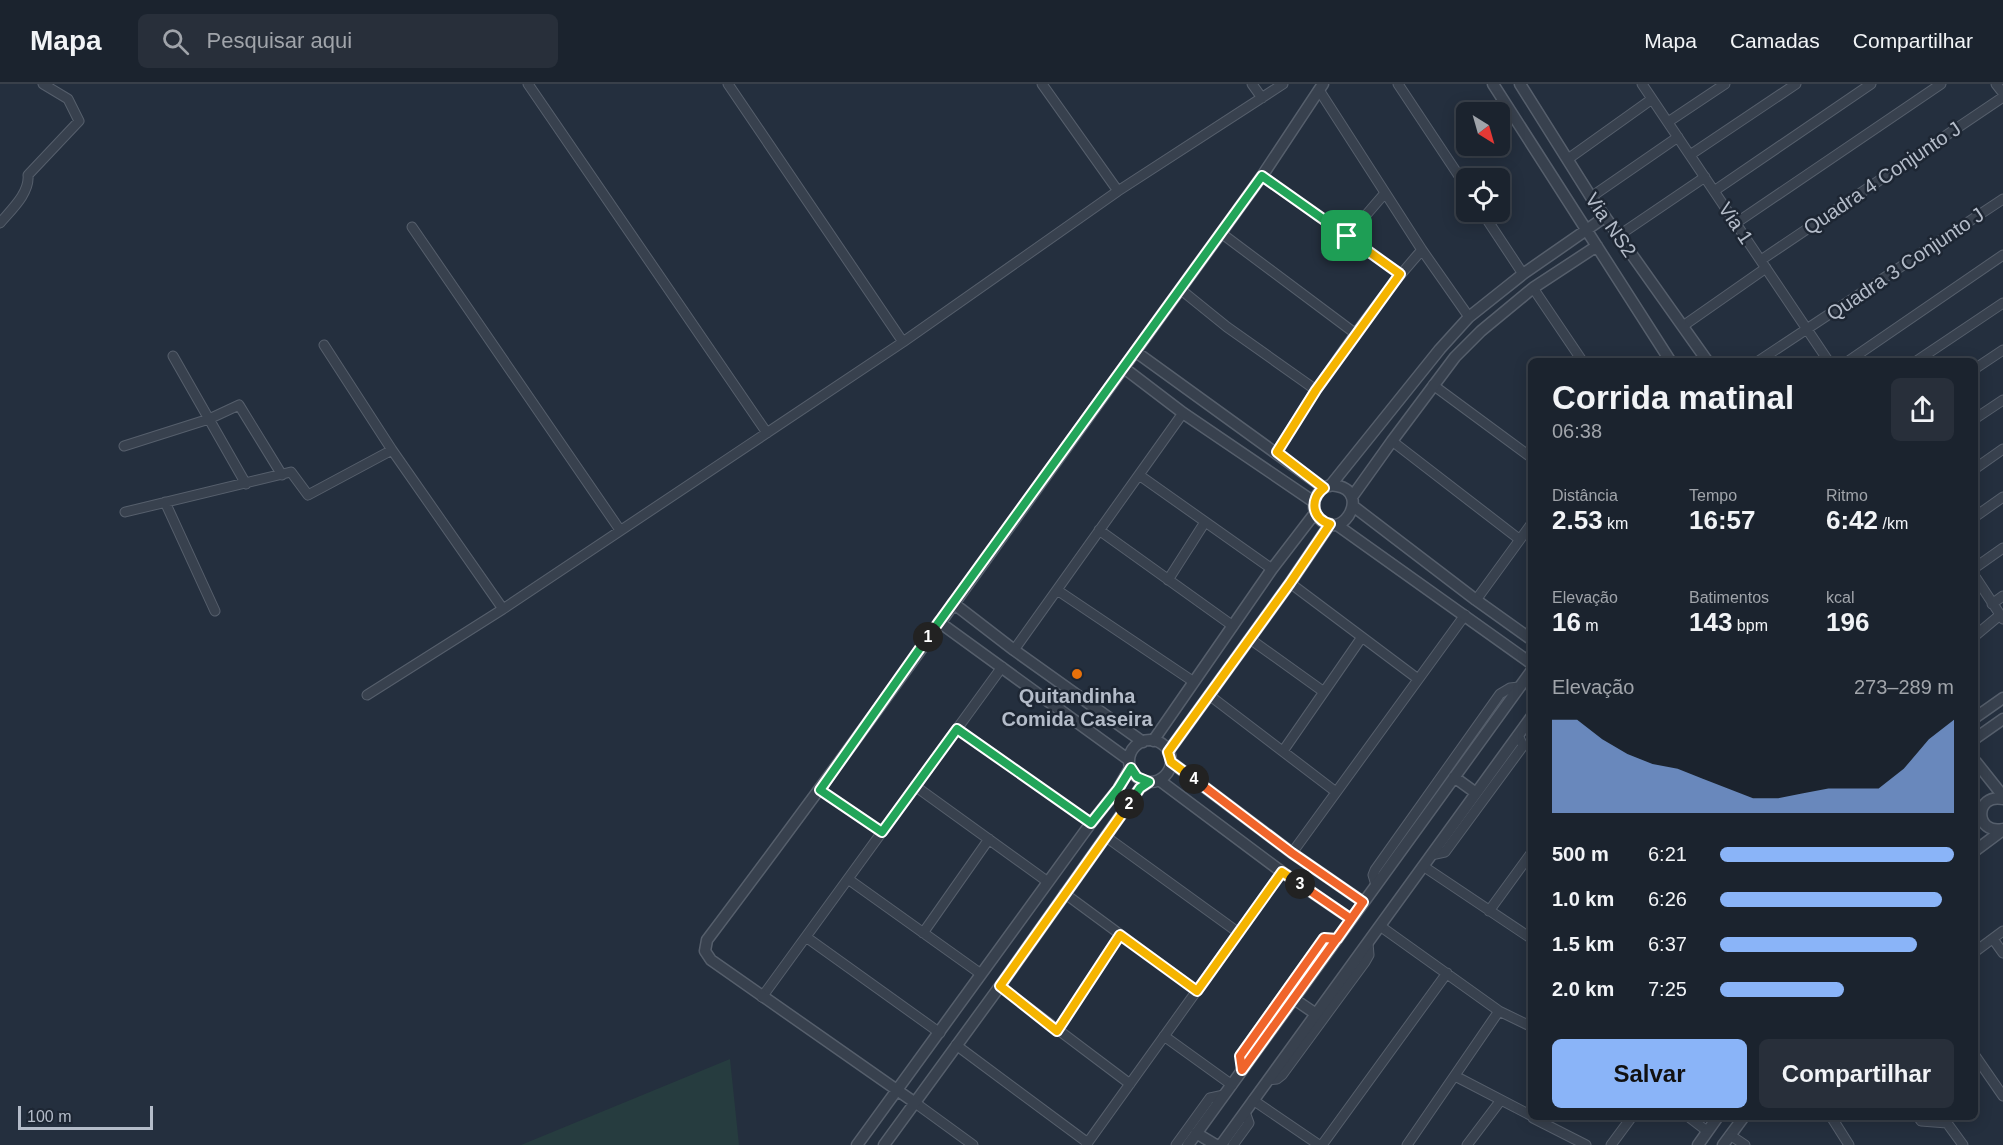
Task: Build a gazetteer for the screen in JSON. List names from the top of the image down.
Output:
{
  "streets": {
    "street": [
      "Quadra 4 Conjunto J",
      "Via 1",
      "Via NS2",
      "Quadra 3 Conjunto J"
    ]
  },
  "crossings": [
    ["Quadra 4 Conjunto J", "Via 1"],
    ["Quadra 4 Conjunto J", "Via NS2"],
    ["Via 1", "Quadra 3 Conjunto J"]
  ],
  "places": ["Quitandinha Comida Caseira"],
  "scale_bar": "100 m",
  "north": "bottom right",
  "page": {
    "header": "Mapa",
    "search": "Pesquisar aqui",
    "nav": ["Mapa", "Camadas", "Compartilhar"],
    "heading": ["Corrida matinal", "06:38"],
    "stats": [
      ["Distância", "2.53 km"],
      ["Tempo", "16:57"],
      ["Ritmo", "6:42 /km"],
      ["Elevação", "16 m"],
      ["Batimentos", "143 bpm"],
      ["kcal", "196"]
    ],
    "pins": [
      "1",
      "4",
      "2",
      "3"
    ],
    "chart": ["Elevação", "273–289 m"],
    "list": [
      {
        "name": "500 m",
        "note": "6:21"
      },
      {
        "name": "1.0 km",
        "note": "6:26"
      },
      {
        "name": "1.5 km",
        "note": "6:37"
      },
      {
        "name": "2.0 km",
        "note": "7:25"
      }
    ],
    "buttons": ["Salvar", "Compartilhar"],
    "scale": "100 m"
  }
}
